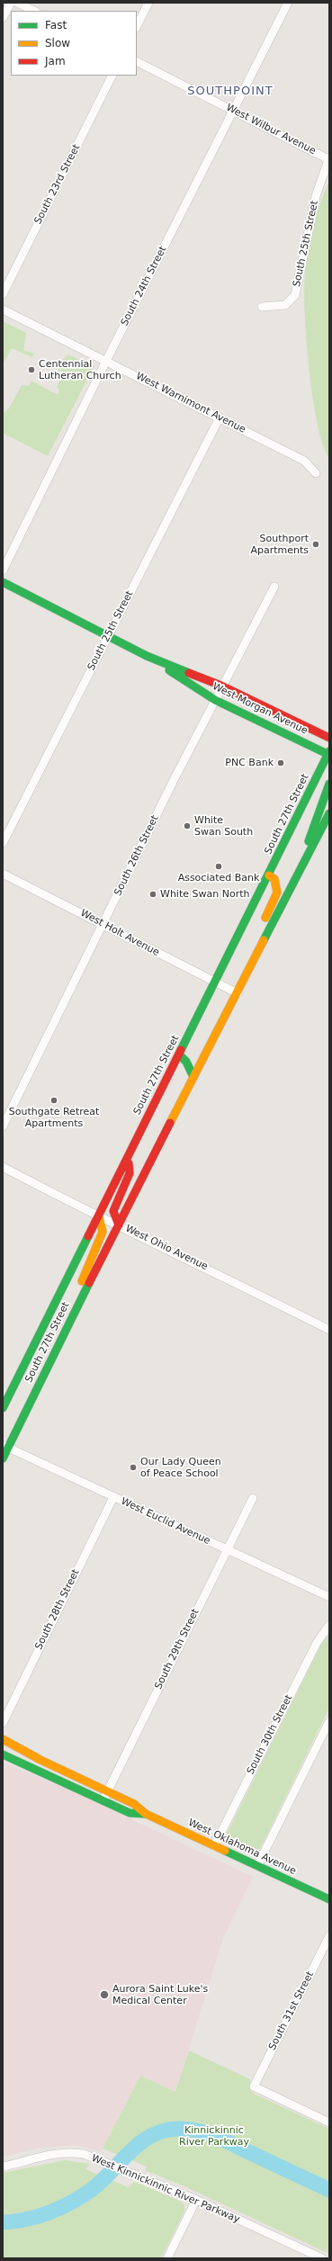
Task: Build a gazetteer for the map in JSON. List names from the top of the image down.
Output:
{
  "streets": {
    "main road": ["West Morgan Avenue", "South 27th Street", "West Oklahoma Avenue"],
    "street": [
      "West Wilbur Avenue",
      "South 23rd Street",
      "South 25th Street",
      "South 24th Street",
      "West Warnimont Avenue",
      "South 26th Street",
      "West Holt Avenue",
      "West Ohio Avenue",
      "West Euclid Avenue",
      "South 28th Street",
      "South 29th Street",
      "South 30th Street",
      "South 31st Street",
      "West Kinnickinnic River Parkway"
    ]
  },
  "crossings": [
    ["West Wilbur Avenue", "South 25th Street"],
    ["West Wilbur Avenue", "South 24th Street"],
    ["South 25th Street", "West Warnimont Avenue"],
    ["South 25th Street", "West Morgan Avenue"],
    ["South 24th Street", "West Warnimont Avenue"],
    ["West Morgan Avenue", "South 27th Street"],
    ["West Morgan Avenue", "South 26th Street"],
    ["South 27th Street", "West Holt Avenue"],
    ["South 27th Street", "West Ohio Avenue"],
    ["South 27th Street", "West Euclid Avenue"],
    ["South 26th Street", "West Holt Avenue"],
    ["West Euclid Avenue", "South 28th Street"],
    ["West Euclid Avenue", "South 29th Street"],
    ["South 29th Street", "West Oklahoma Avenue"],
    ["South 30th Street", "West Oklahoma Avenue"]
  ],
  "districts": ["SOUTHPOINT"],
  "parks": ["Kinnickinnic River Parkway"],
  "places": [
    "Centennial Lutheran Church",
    "Southport Apartments",
    "PNC Bank",
    "White Swan South",
    "Associated Bank",
    "White Swan North",
    "Southgate Retreat Apartments",
    "Our Lady Queen of Peace School",
    "Aurora Saint Luke's Medical Center"
  ],
  "legend": ["Fast", "Slow", "Jam"]
}
